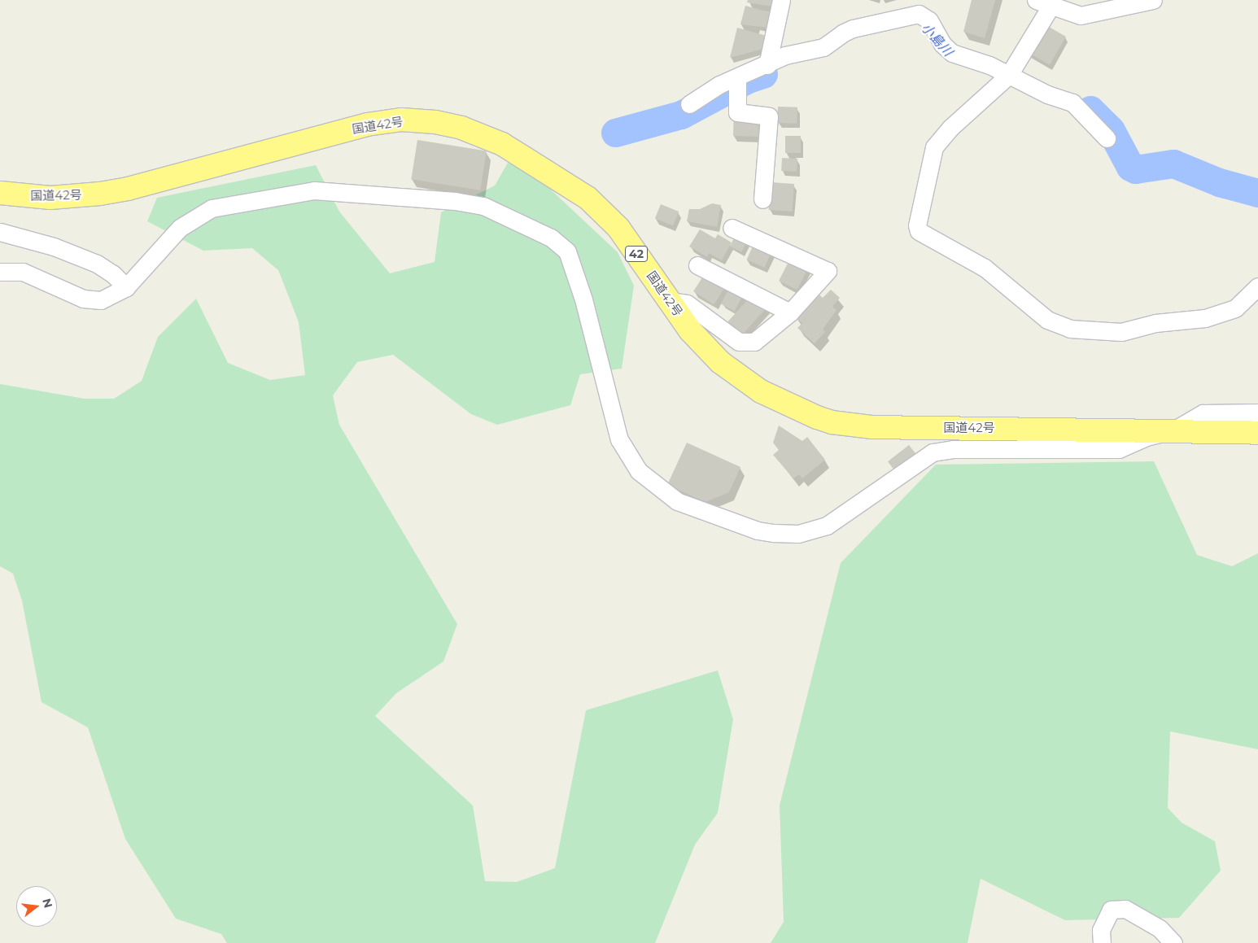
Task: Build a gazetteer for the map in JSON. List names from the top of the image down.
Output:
{
  "streets": {
    "highway": ["国道42号", "42"]
  },
  "water": ["小島川"],
  "north": "right"
}
